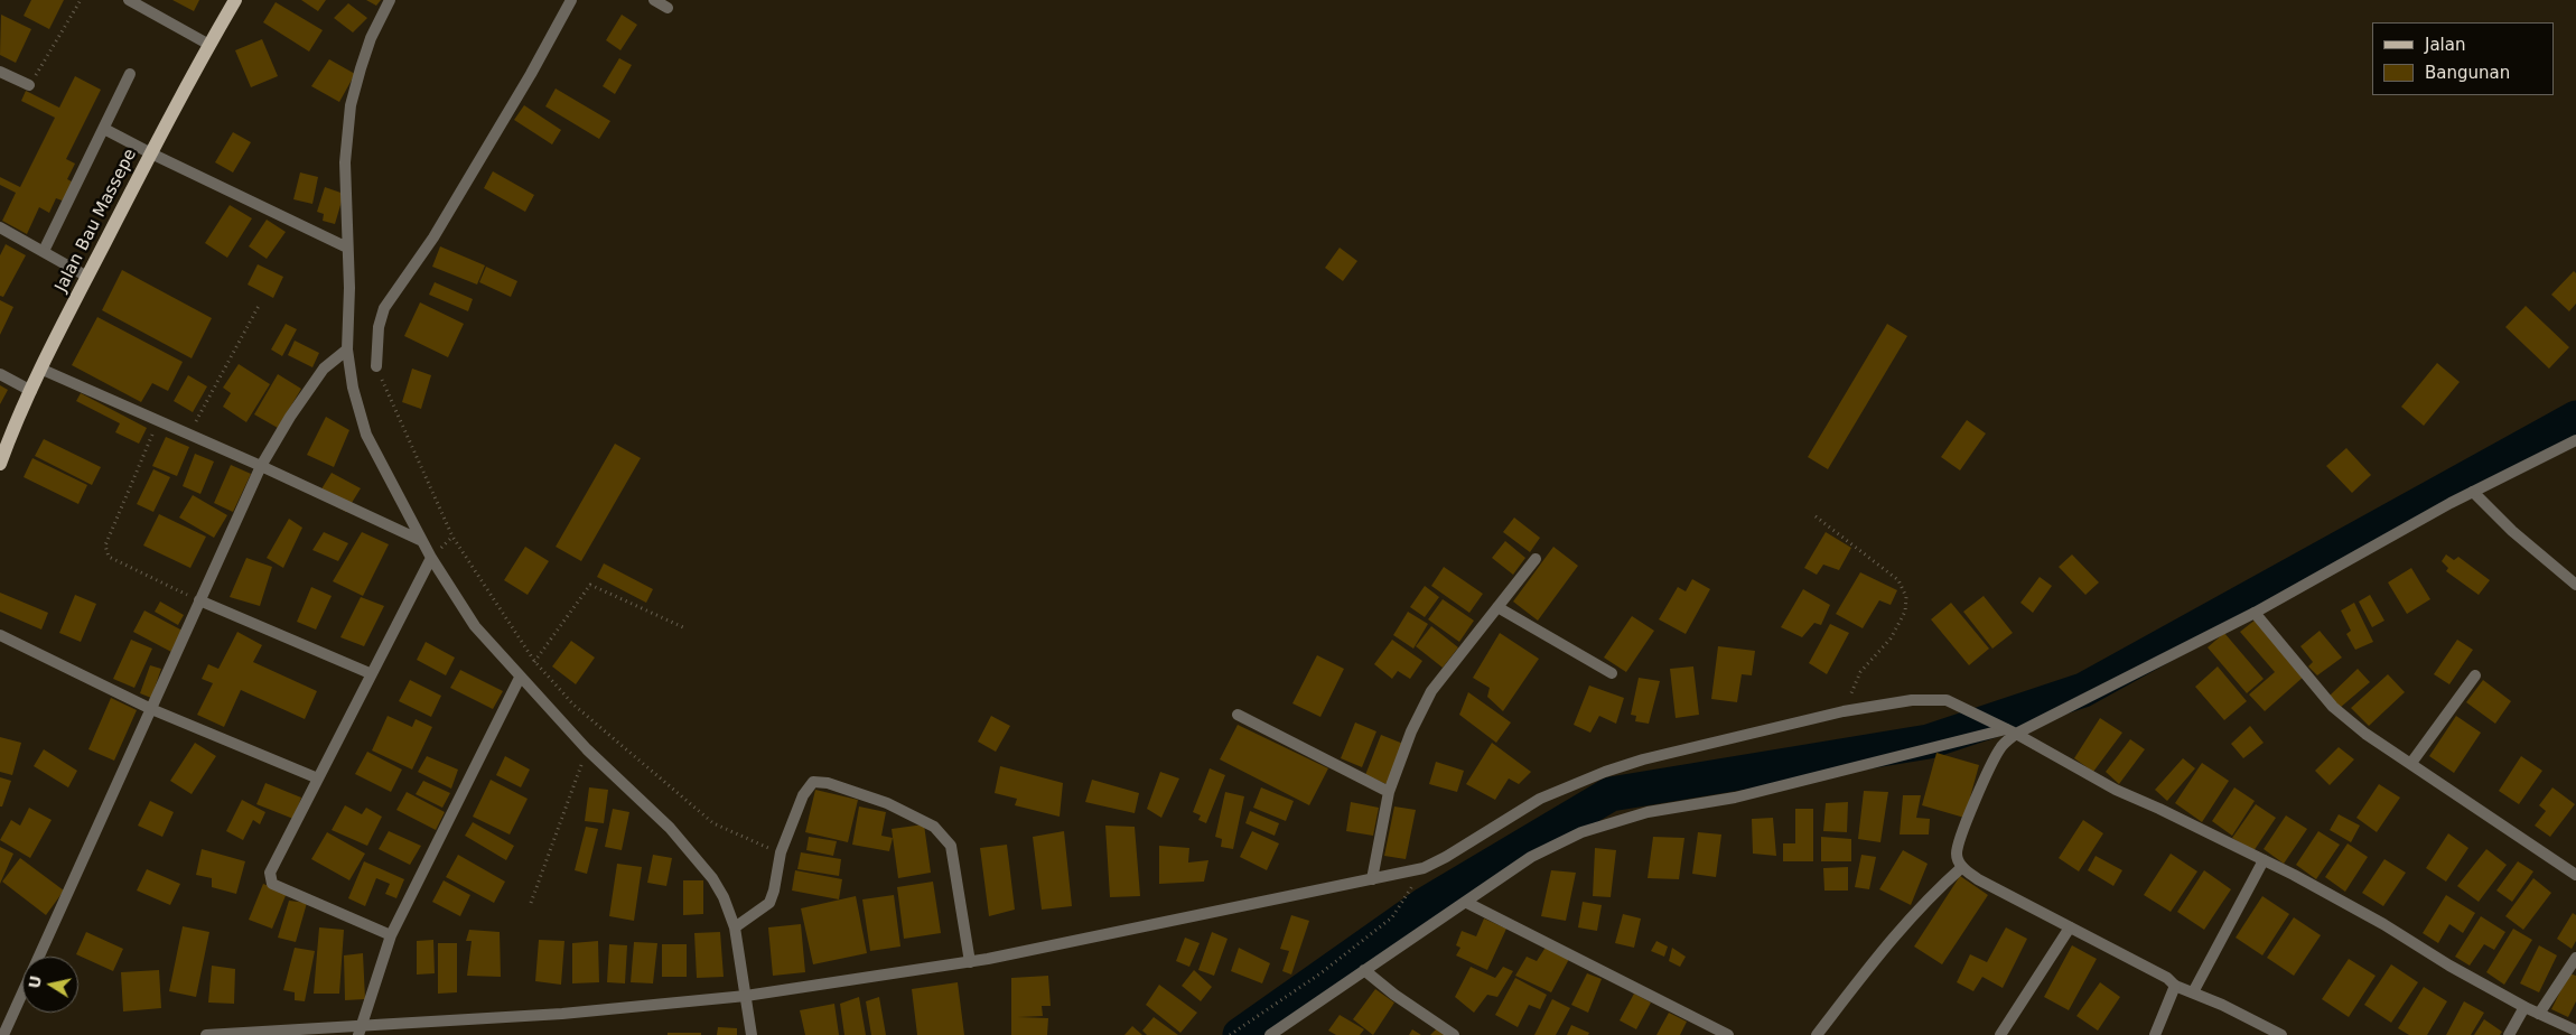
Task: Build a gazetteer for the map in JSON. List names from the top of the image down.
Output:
{
  "streets": {
    "main road": ["Jalan Bau Massepe"]
  },
  "legend": ["Jalan", "Bangunan"],
  "north": "left"
}
